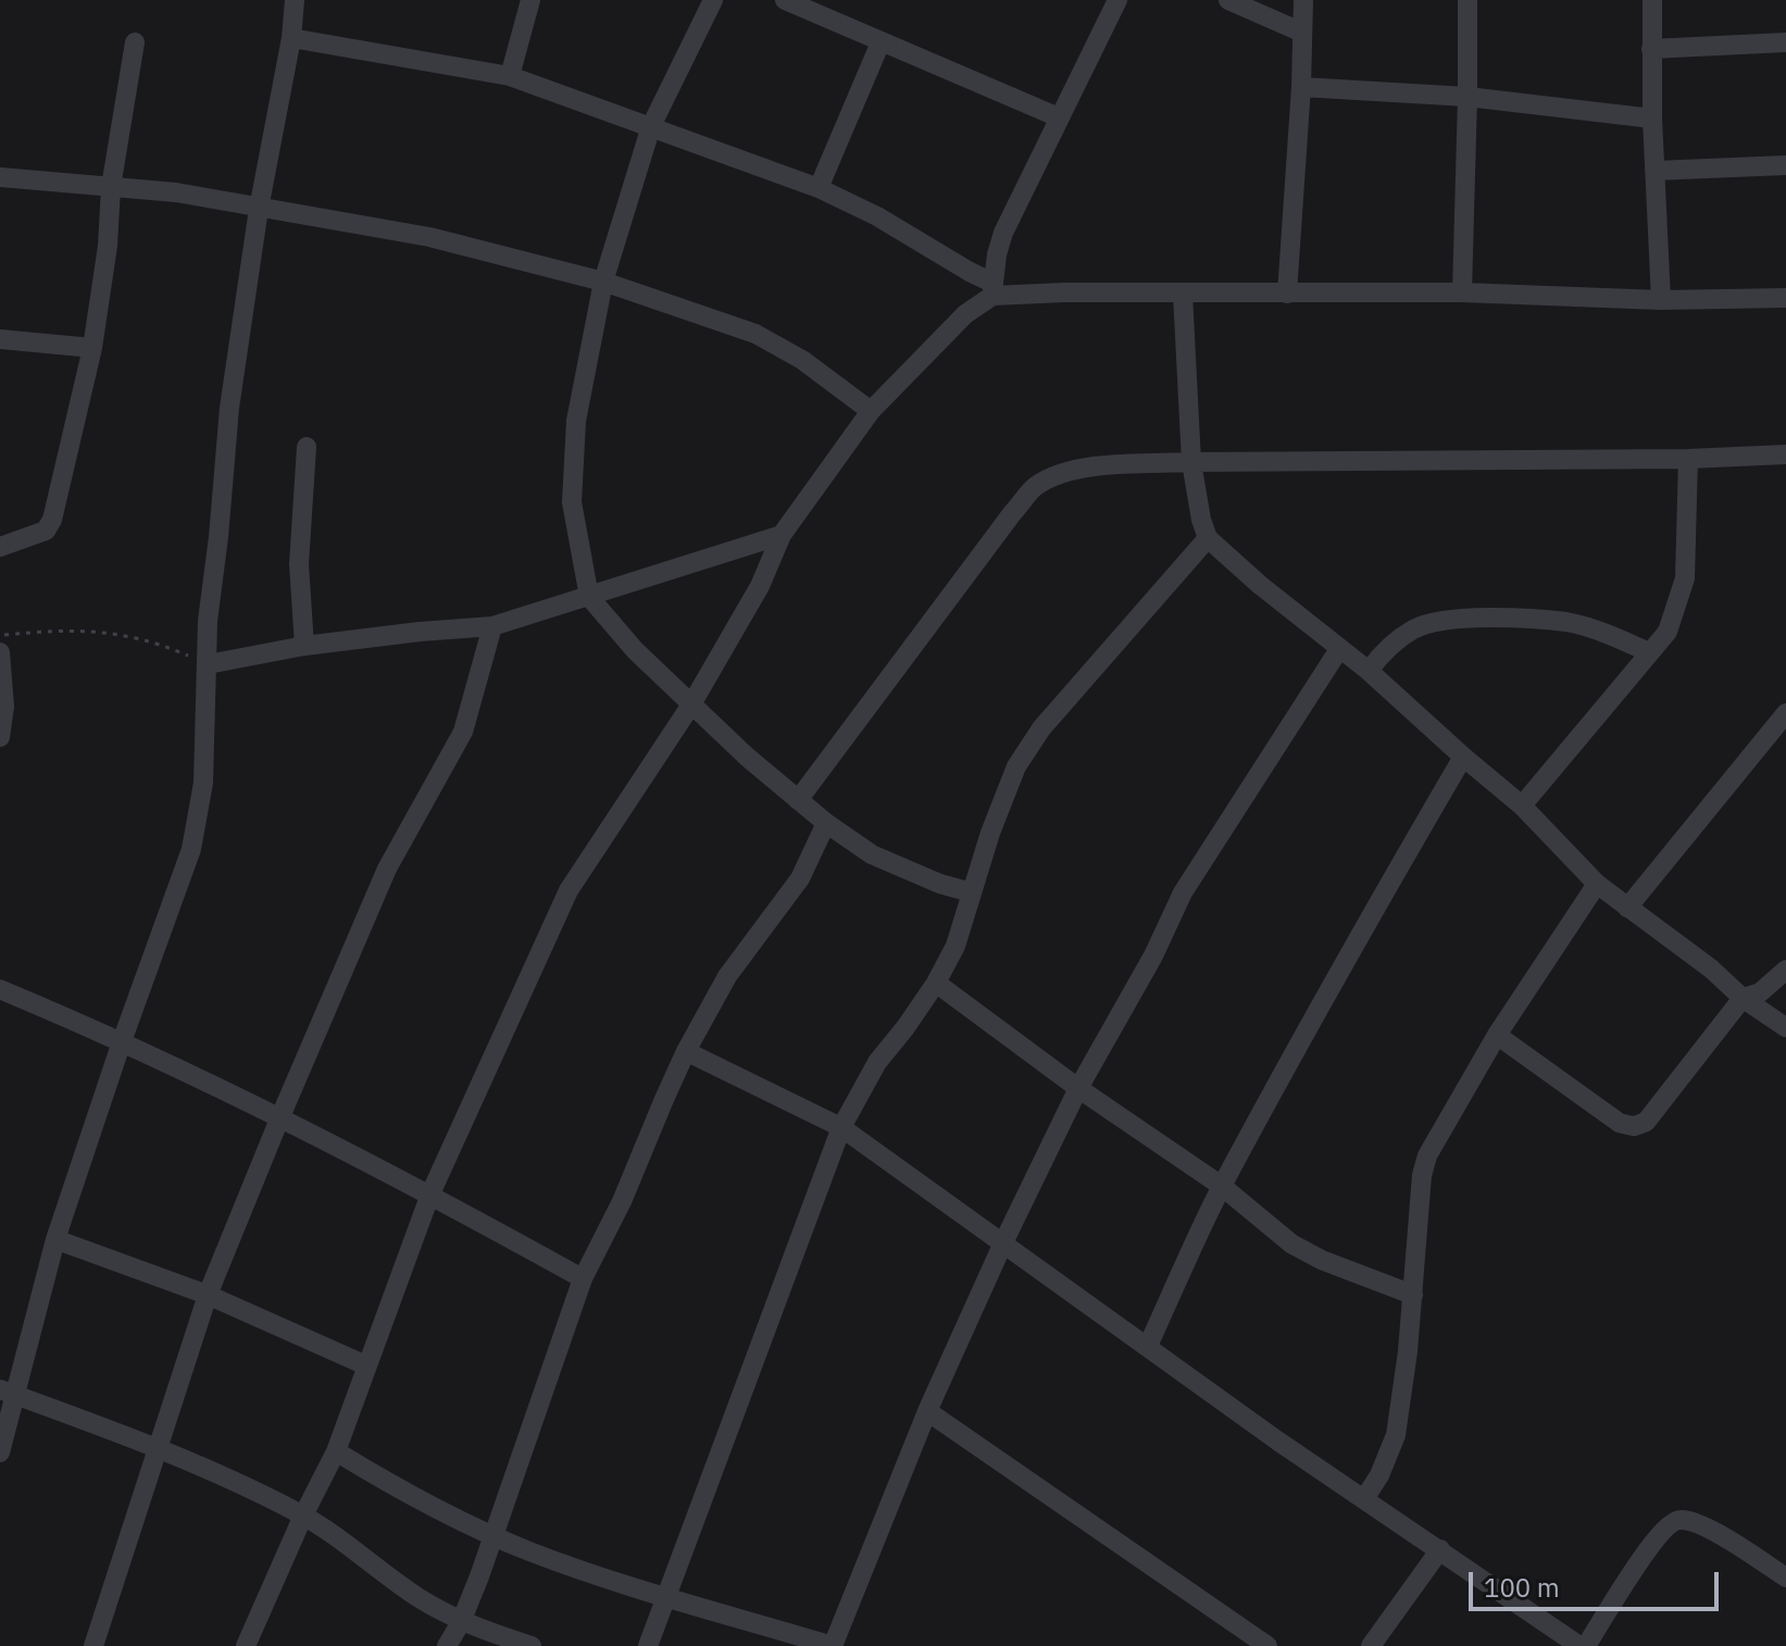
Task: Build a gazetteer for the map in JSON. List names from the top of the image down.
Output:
{
  "scale_bar": "100 m"
}
